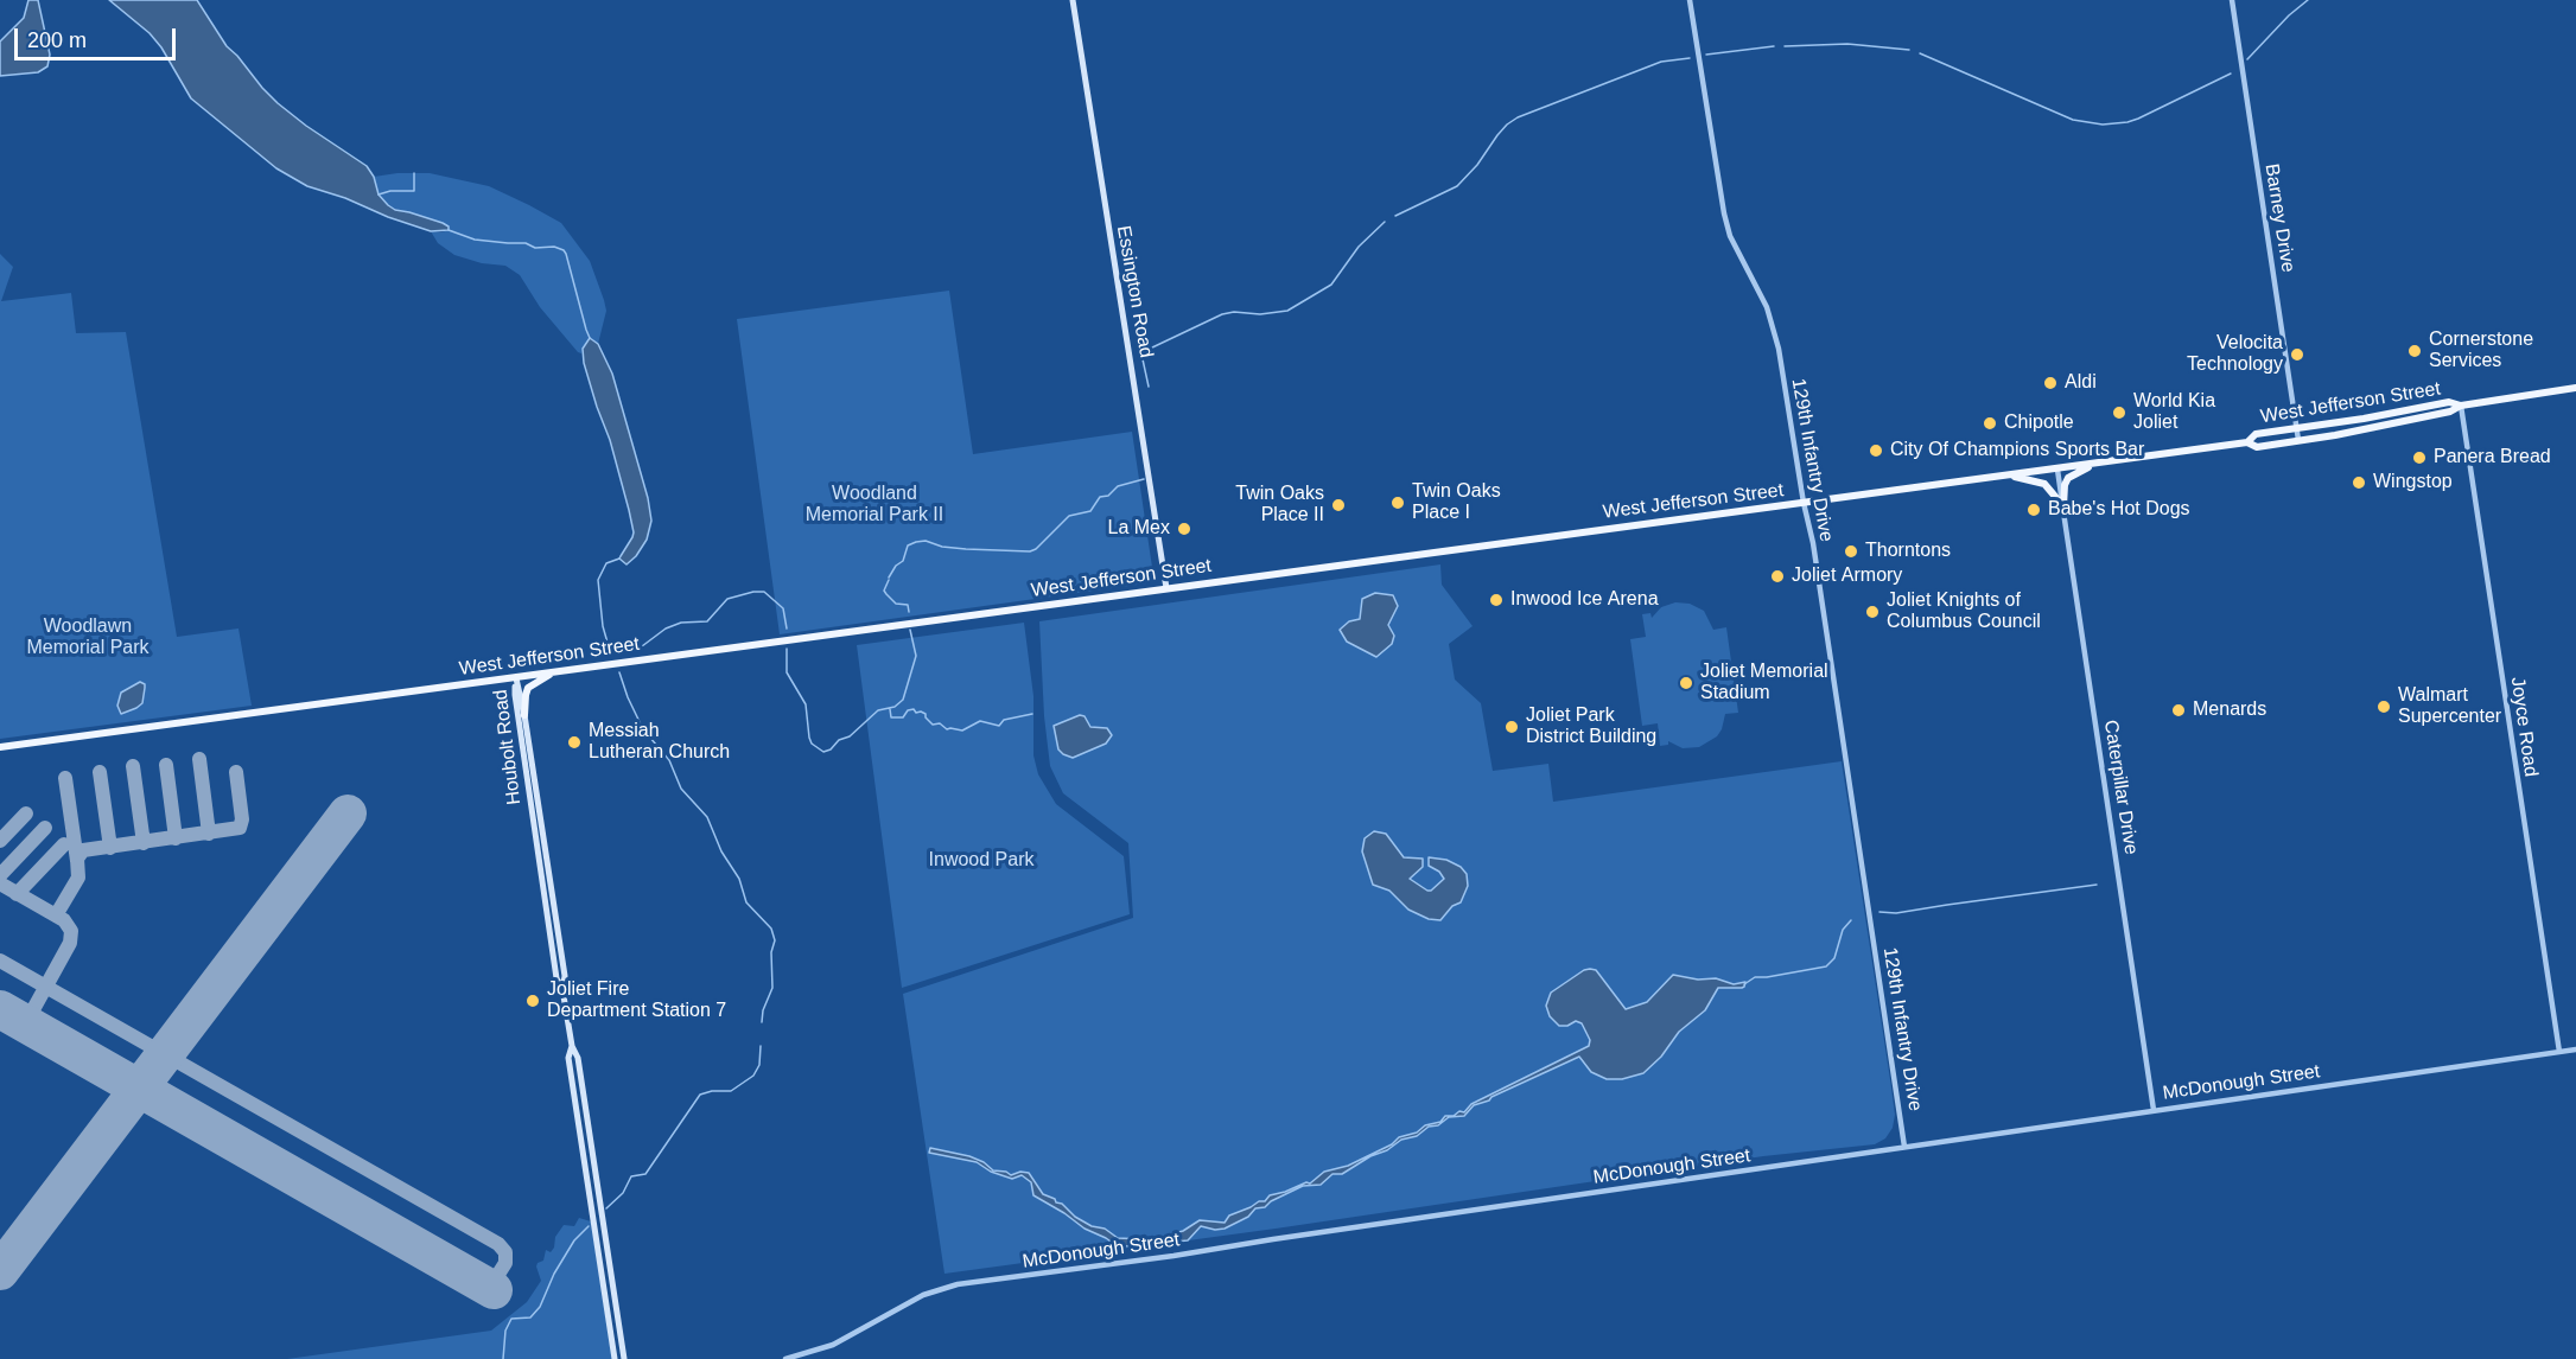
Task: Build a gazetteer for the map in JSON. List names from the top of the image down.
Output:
{
  "streets": {
    "main road": ["Essington Road", "West Jefferson Street", "Houbolt Road"],
    "street": [
      "Barney Drive",
      "129th Infantry Drive",
      "Joyce Road",
      "Caterpillar Drive",
      "McDonough Street"
    ]
  },
  "crossings": [
    ["Barney Drive", "West Jefferson Street"],
    ["Essington Road", "West Jefferson Street"],
    ["West Jefferson Street", "129th Infantry Drive"],
    ["West Jefferson Street", "Joyce Road"],
    ["West Jefferson Street", "Houbolt Road"],
    ["West Jefferson Street", "Caterpillar Drive"],
    ["129th Infantry Drive", "McDonough Street"],
    ["Joyce Road", "McDonough Street"],
    ["Caterpillar Drive", "McDonough Street"]
  ],
  "parks": ["Woodland Memorial Park II", "Woodlawn Memorial Park", "Inwood Park"],
  "places": [
    "Cornerstone Services",
    "Velocita Technology",
    "Aldi",
    "World Kia Joliet",
    "Chipotle",
    "City Of Champions Sports Bar",
    "Panera Bread",
    "Wingstop",
    "Twin Oaks Place I",
    "Twin Oaks Place II",
    "Babe's Hot Dogs",
    "La Mex",
    "Thorntons",
    "Joliet Armory",
    "Inwood Ice Arena",
    "Joliet Knights of Columbus Council",
    "Joliet Memorial Stadium",
    "Walmart Supercenter",
    "Menards",
    "Joliet Park District Building",
    "Messiah Lutheran Church",
    "Joliet Fire Department Station 7"
  ],
  "scale_bar": "200 m"
}
